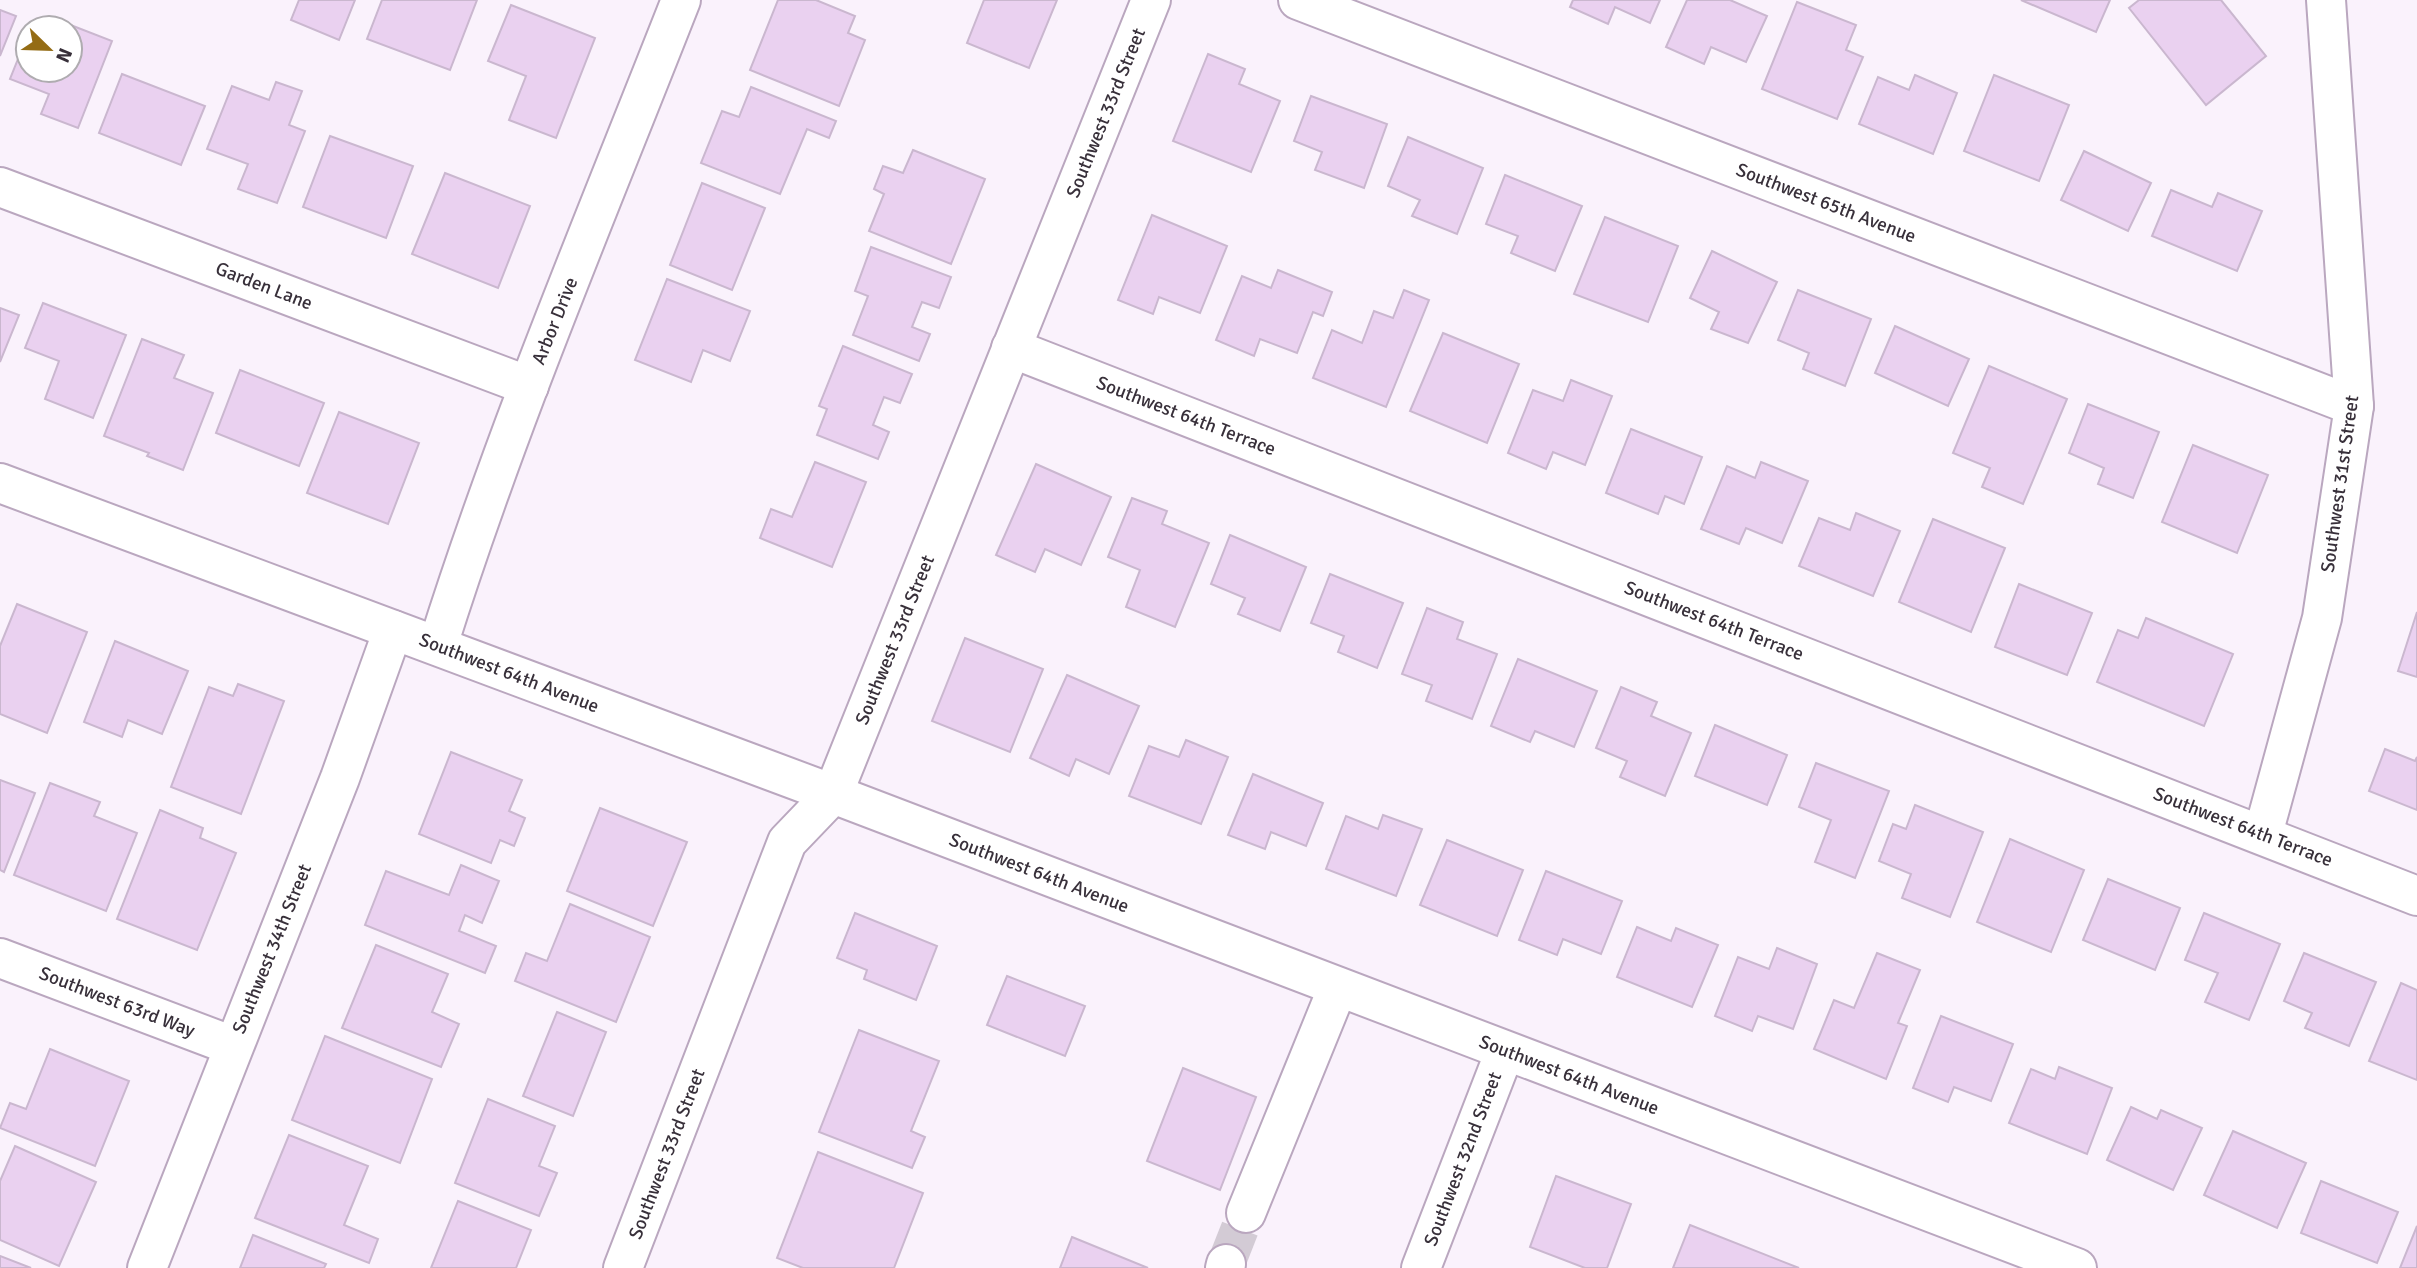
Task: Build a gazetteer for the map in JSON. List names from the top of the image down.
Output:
{
  "streets": {
    "street": [
      "Southwest 33rd Street",
      "Southwest 65th Avenue",
      "Garden Lane",
      "Arbor Drive",
      "Southwest 64th Terrace",
      "Southwest 31st Street",
      "Southwest 64th Avenue",
      "Southwest 34th Street",
      "Southwest 63rd Way",
      "Southwest 32nd Street"
    ]
  },
  "crossings": [
    ["Southwest 33rd Street", "Southwest 64th Terrace"],
    ["Southwest 33rd Street", "Southwest 64th Avenue"],
    ["Southwest 65th Avenue", "Southwest 31st Street"],
    ["Garden Lane", "Arbor Drive"],
    ["Arbor Drive", "Southwest 64th Avenue"],
    ["Southwest 64th Terrace", "Southwest 31st Street"],
    ["Southwest 64th Avenue", "Southwest 34th Street"],
    ["Southwest 64th Avenue", "Southwest 32nd Street"],
    ["Southwest 34th Street", "Southwest 63rd Way"]
  ],
  "north": "bottom right"
}
